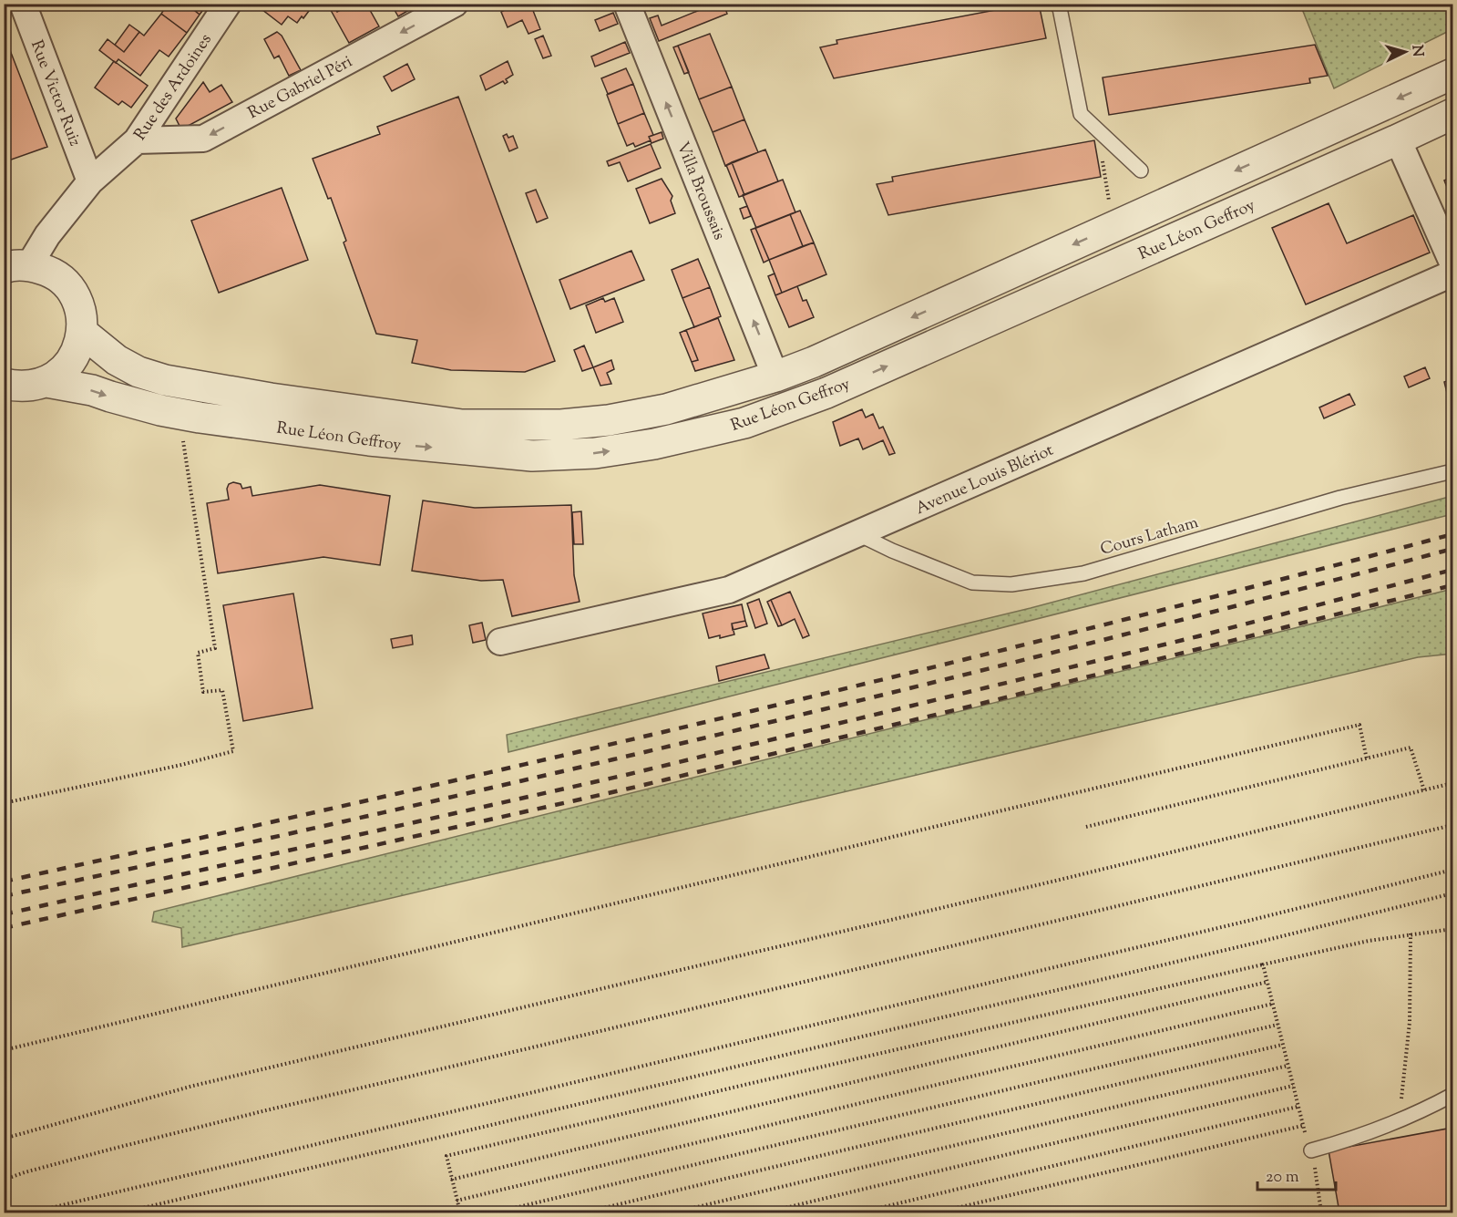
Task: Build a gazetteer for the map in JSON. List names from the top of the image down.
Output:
{
  "streets": {
    "street": [
      "Rue des Ardoines",
      "Rue Gabriel Péri",
      "Rue Victor Ruiz",
      "Villa Broussais",
      "Rue Léon Geffroy",
      "Avenue Louis Blériot"
    ],
    "lane": ["Cours Latham"]
  },
  "crossings": [
    ["Rue des Ardoines", "Rue Gabriel Péri"],
    ["Rue des Ardoines", "Rue Victor Ruiz"],
    ["Villa Broussais", "Rue Léon Geffroy"],
    ["Avenue Louis Blériot", "Cours Latham"]
  ],
  "one_way": ["Rue Gabriel Péri", "Villa Broussais"],
  "scale_bar": "20 m",
  "north": "right"
}
